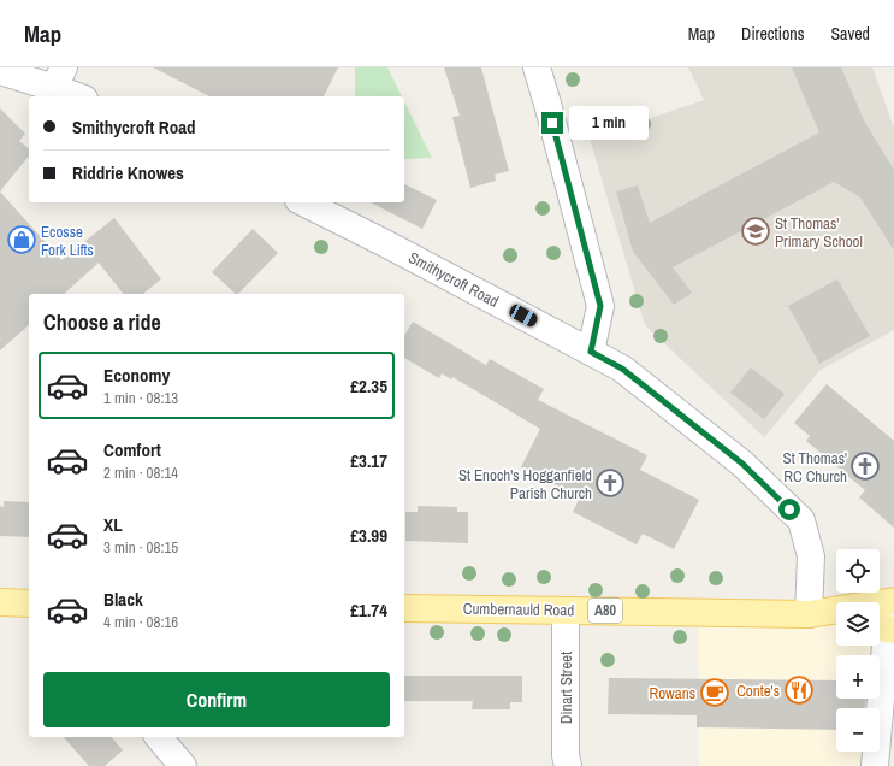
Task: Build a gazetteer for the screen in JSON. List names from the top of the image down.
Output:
{
  "streets": {
    "main road": ["Cumbernauld Road", "A80"],
    "street": ["Smithycroft Road", "Dinart Street"]
  },
  "crossings": [
    ["Smithycroft Road", "Cumbernauld Road"],
    ["Cumbernauld Road", "Dinart Street"]
  ],
  "places": {
    "school or university": ["St Thomas' Primary School"],
    "shop": ["Ecosse Fork Lifts"],
    "church": ["St Thomas' RC Church", "St Enoch's Hogganfield Parish Church"],
    "restaurant": ["Conte's"],
    "cafe": ["Rowans"]
  },
  "page": {
    "header": "Map",
    "nav": ["Map", "Directions", "Saved"],
    "banner": ["Smithycroft Road", "Riddrie Knowes"],
    "bubble": "1 min",
    "heading": "Choose a ride",
    "list": [
      {
        "name": "Economy",
        "note": "1 min · 08:13",
        "value": "£2.35"
      },
      {
        "name": "Comfort",
        "note": "2 min · 08:14",
        "value": "£3.17"
      },
      {
        "name": "XL",
        "note": "3 min · 08:15",
        "value": "£3.99"
      },
      {
        "name": "Black",
        "note": "4 min · 08:16",
        "value": "£1.74"
      }
    ],
    "map_buttons": ["+", "−"],
    "buttons": "Confirm"
  }
}
